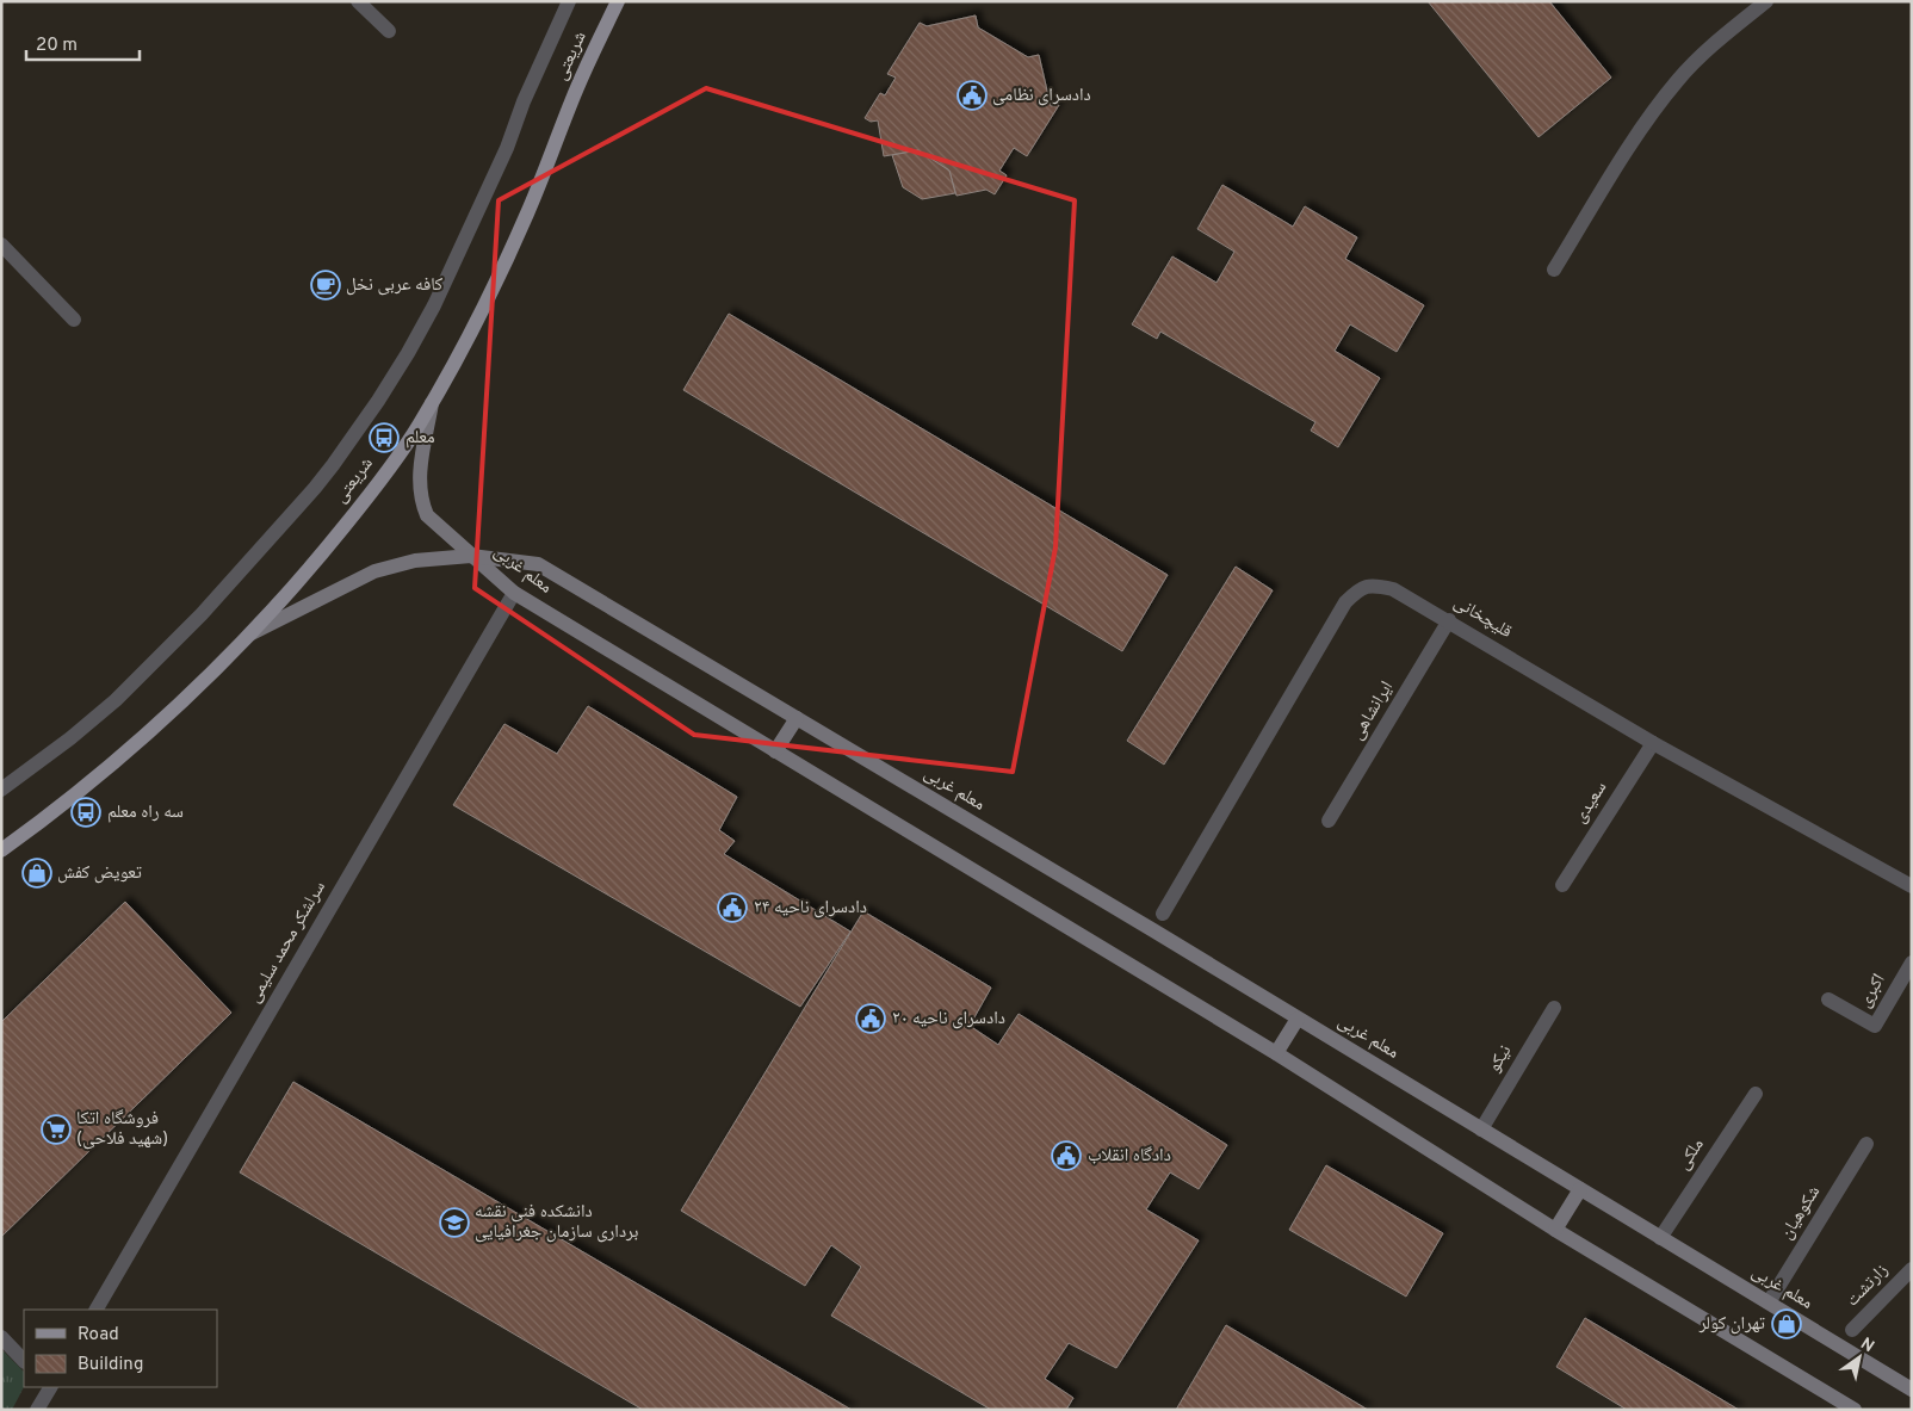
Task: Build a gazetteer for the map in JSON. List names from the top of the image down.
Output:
{
  "streets": {
    "main road": ["شریعتی", "معلم غربی"],
    "street": [
      "قلیچخانی",
      "ایرانشاهی",
      "سعیدی",
      "سرلشکر محمد سلیمی",
      "اکبری",
      "نیکو",
      "ملکی",
      "شکوهیان",
      "زارتشت"
    ]
  },
  "crossings": [
    ["معلم غربی", "سرلشکر محمد سلیمی"],
    ["معلم غربی", "نیکو"],
    ["معلم غربی", "ملکی"],
    ["معلم غربی", "شکوهیان"],
    ["قلیچخانی", "ایرانشاهی"],
    ["قلیچخانی", "سعیدی"]
  ],
  "places": {
    "public building": [
      "دادسرای نظامی",
      "دادسرای ناحیه ۲۴",
      "دادسرای ناحیه ۲۰",
      "دادگاه انقلاب"
    ],
    "cafe": ["کافه عربی نخل"],
    "bus stop": ["معلم", "سه راه معلم"],
    "shop": ["تعویض کفش", "تهران کولر"],
    "supermarket": ["فروشگاه اتکا (شهید فلاحی)"],
    "school or university": ["دانشکده فنی نقشه برداری سازمان جغرافیایی"]
  },
  "legend": ["Road", "Building"],
  "scale_bar": "20 m",
  "north": "top right"
}
